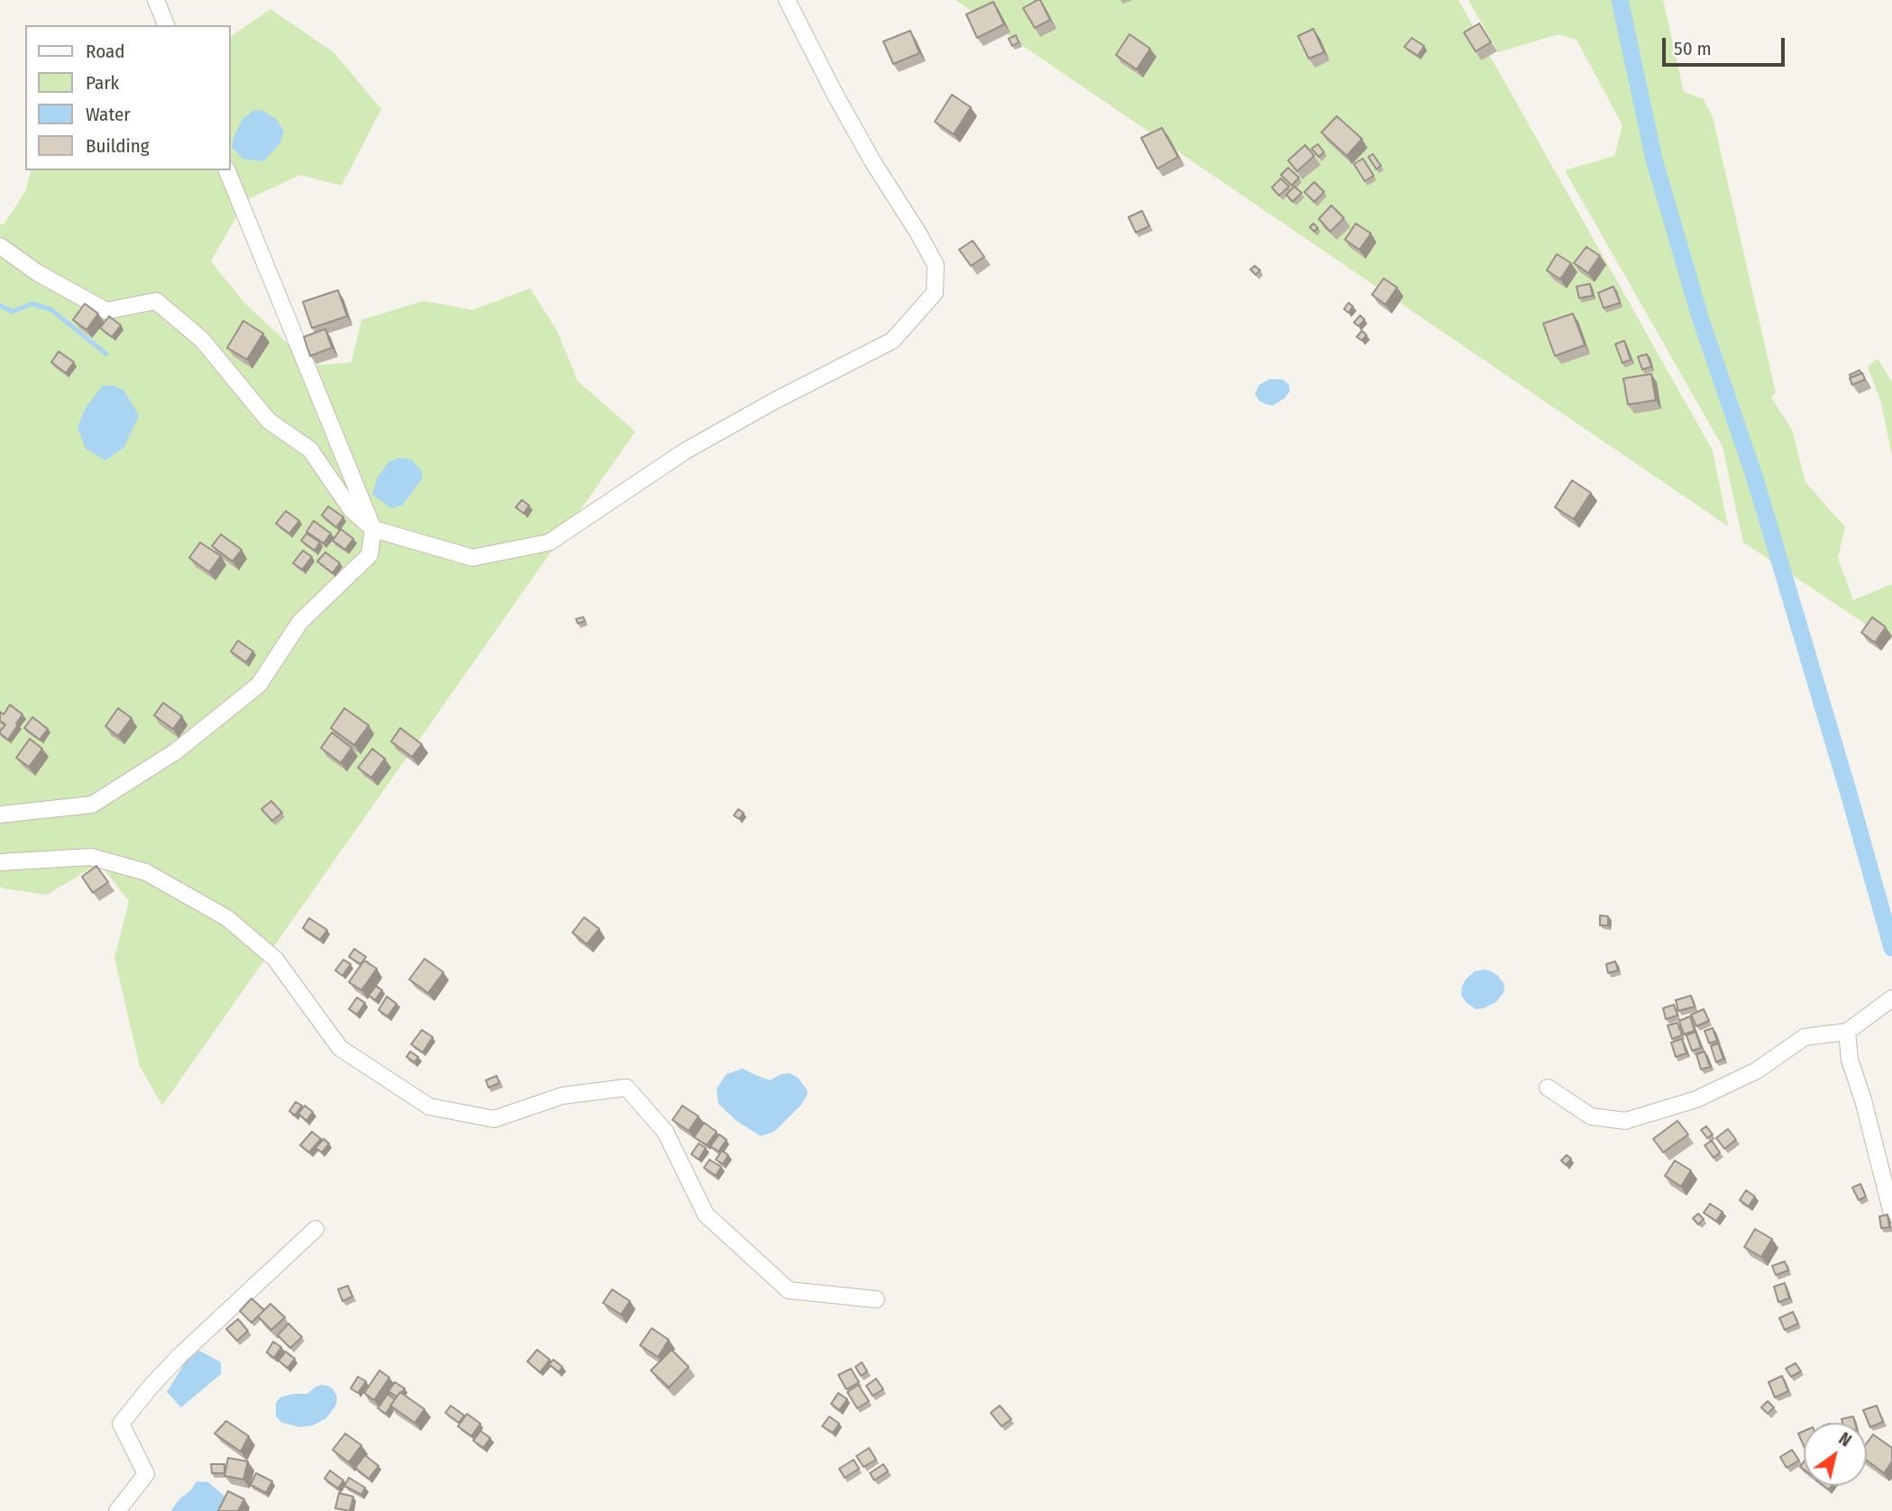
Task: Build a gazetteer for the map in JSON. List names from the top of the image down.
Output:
{
  "legend": [
    "Road",
    "Park",
    "Water",
    "Building"
  ],
  "scale_bar": "50 m",
  "north": "top right"
}
